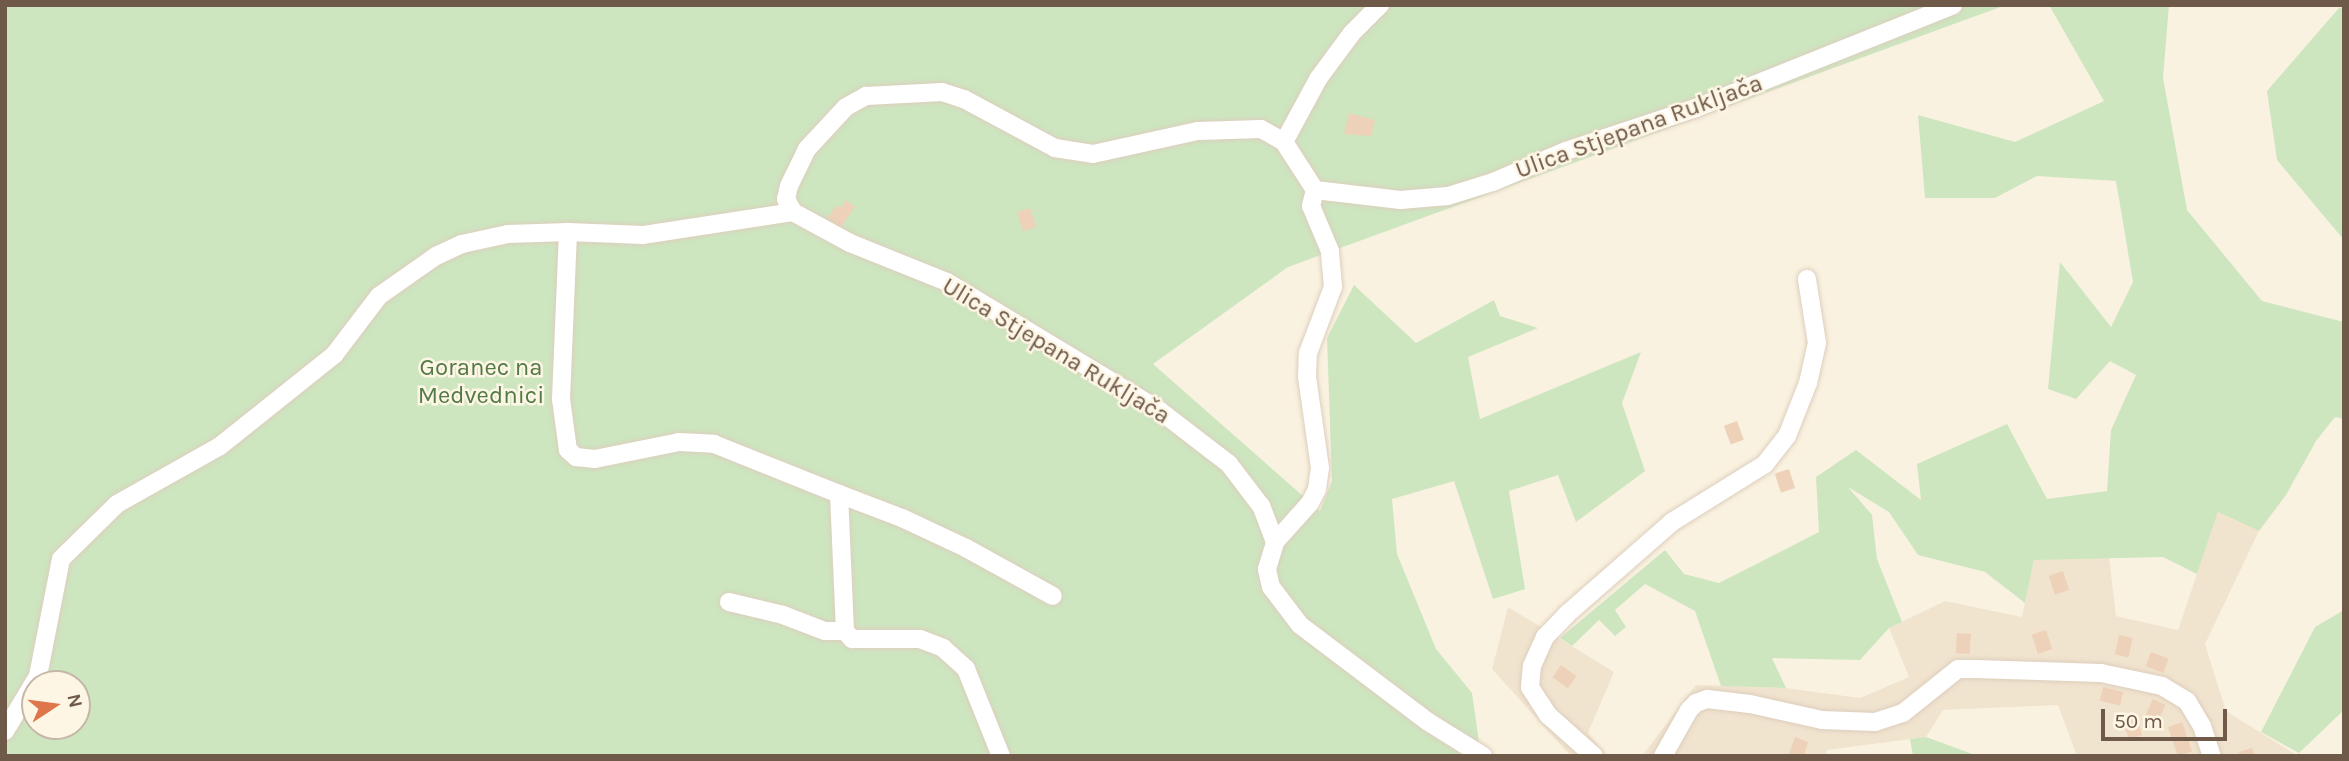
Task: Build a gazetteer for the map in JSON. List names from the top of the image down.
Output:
{
  "streets": {
    "street": ["Ulica Stjepana Rukljača"]
  },
  "parks": ["Goranec na Medvednici"],
  "scale_bar": "50 m",
  "north": "right"
}
